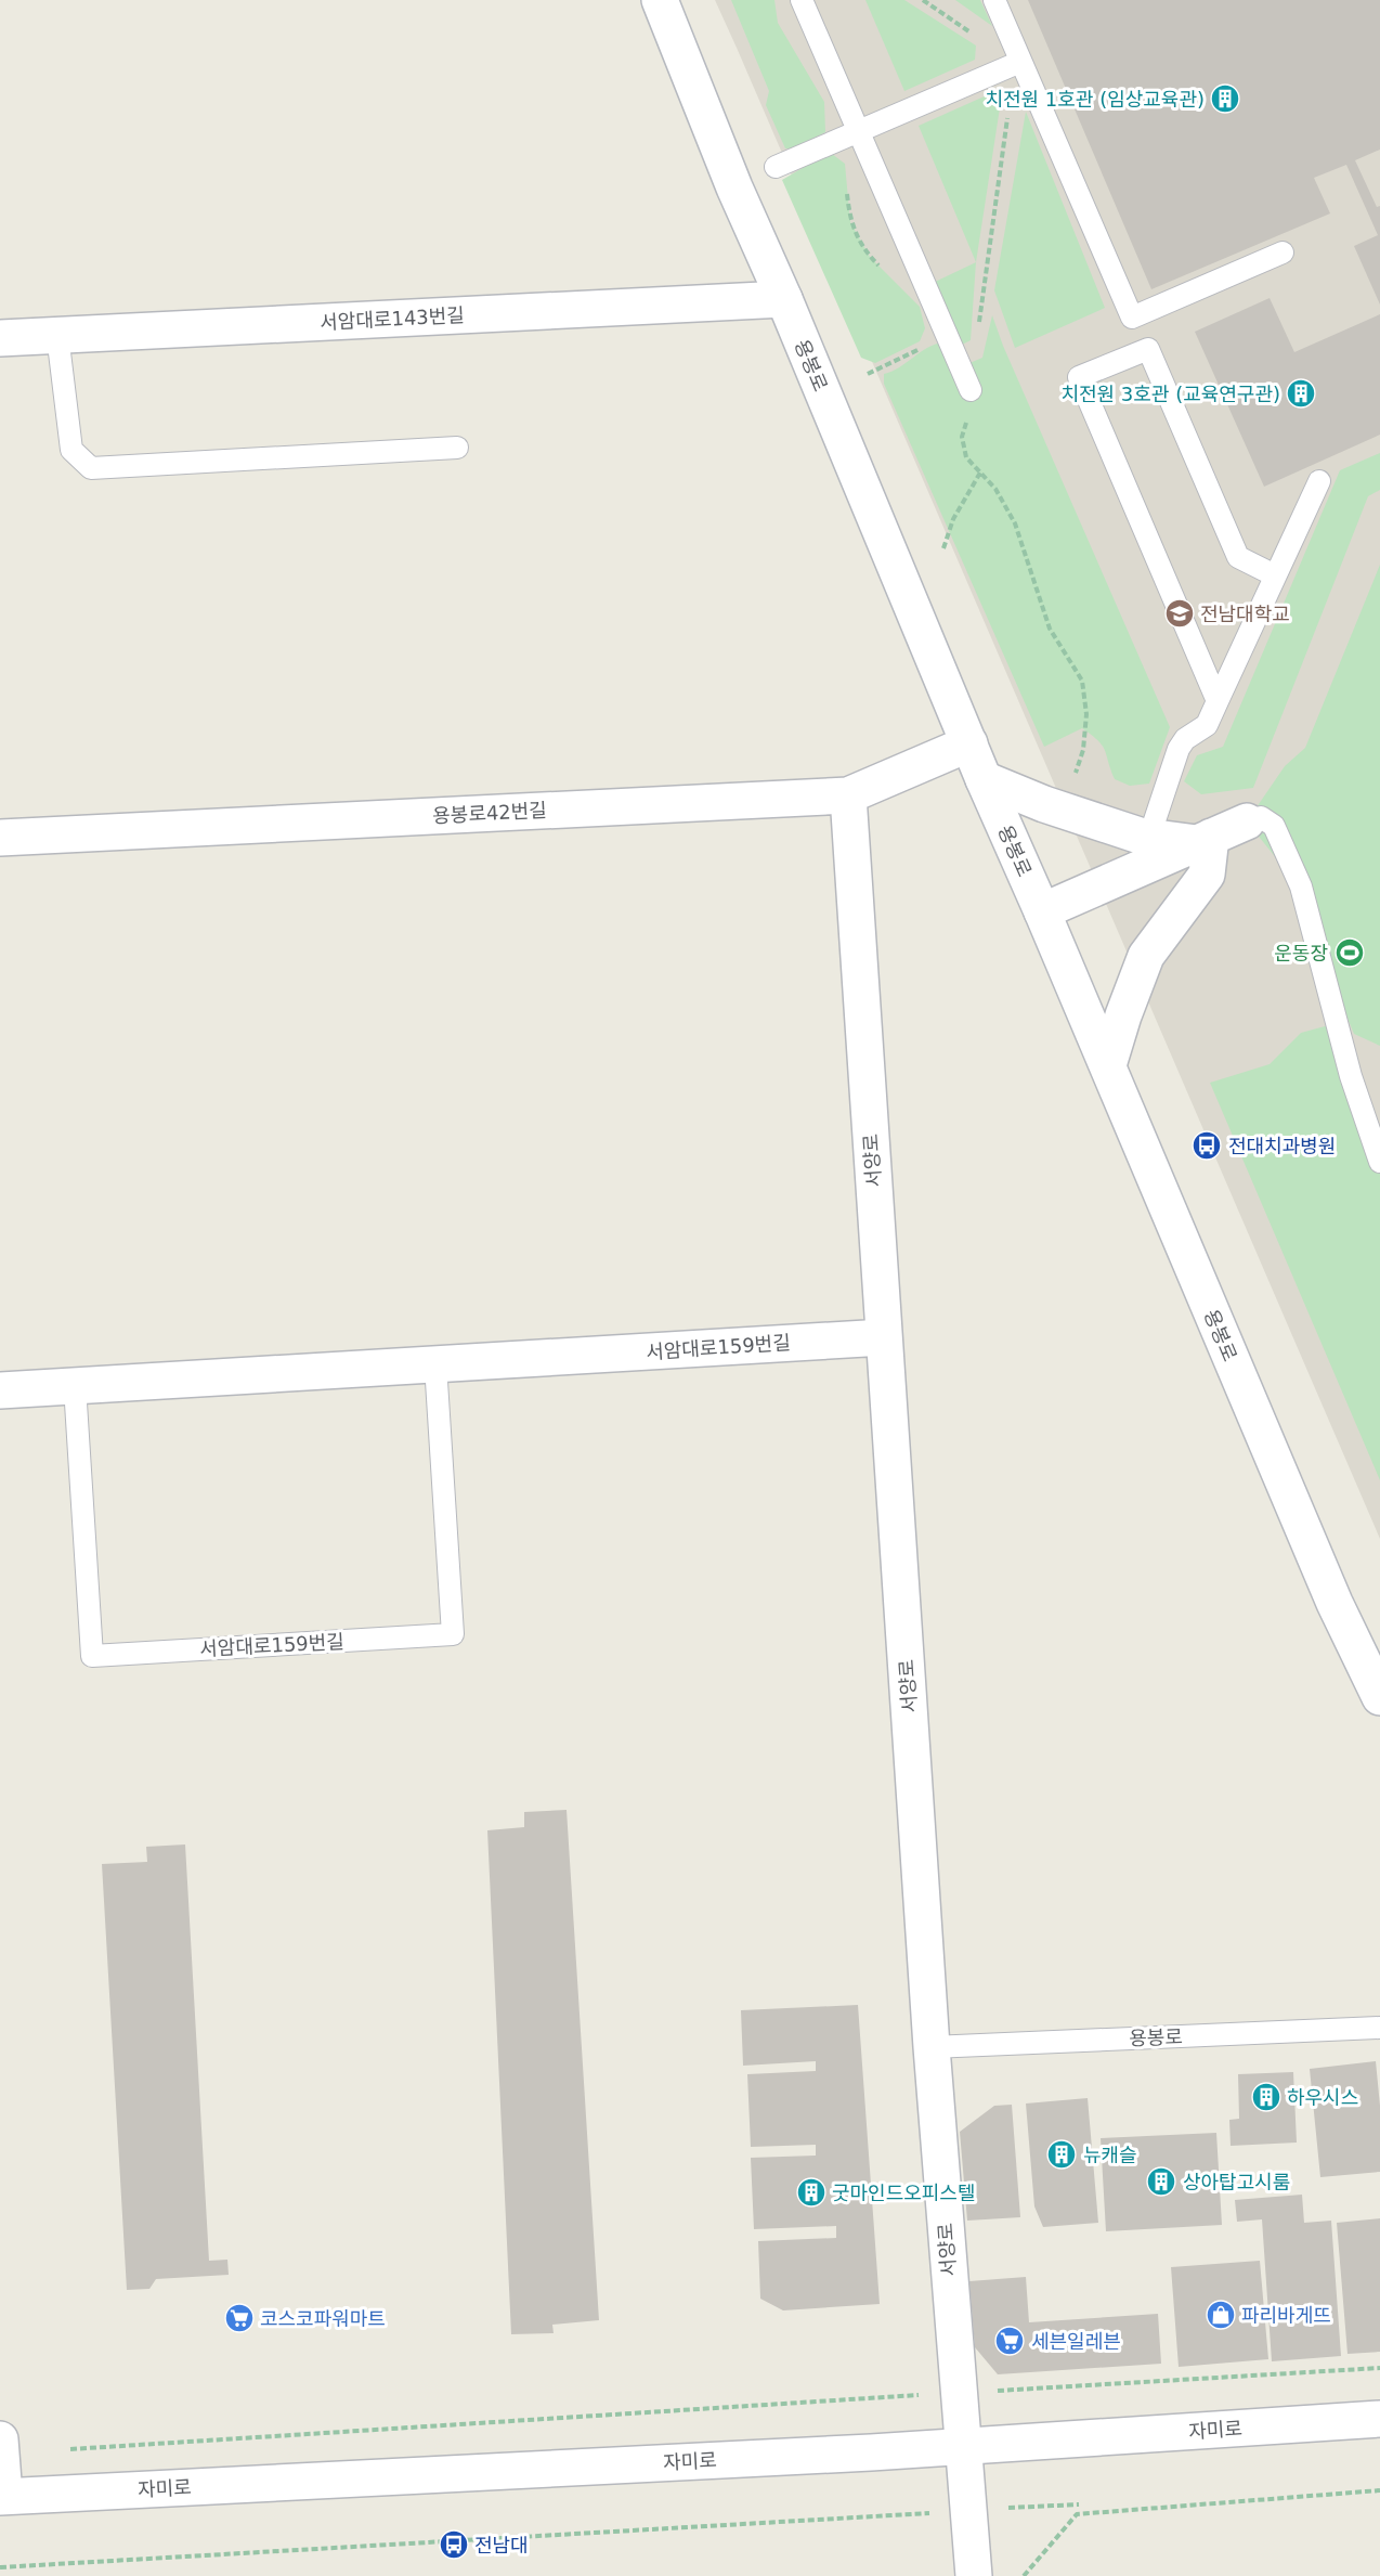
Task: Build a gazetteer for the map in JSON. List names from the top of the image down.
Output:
{
  "streets": {
    "street": [
      "서암대로143번길",
      "용봉로",
      "용봉로42번길",
      "서양로",
      "서암대로159번길",
      "자미로"
    ]
  },
  "crossings": [
    ["서암대로143번길", "용봉로"],
    ["용봉로", "용봉로42번길"],
    ["용봉로", "서양로"],
    ["용봉로42번길", "서양로"],
    ["서양로", "서암대로159번길"],
    ["서양로", "자미로"]
  ],
  "places": {
    "building": [
      "치전원 1호관 (임상교육관)",
      "치전원 3호관 (교육연구관)",
      "하우시스",
      "뉴캐슬",
      "상아탑고시룸",
      "굿마인드오피스텔"
    ],
    "school or university": ["전남대학교"],
    "sports": ["운동장"],
    "bus stop": ["전대치과병원", "전남대"],
    "shop": ["파리바게뜨"],
    "supermarket": ["코스코파워마트", "세븐일레븐"]
  }
}
